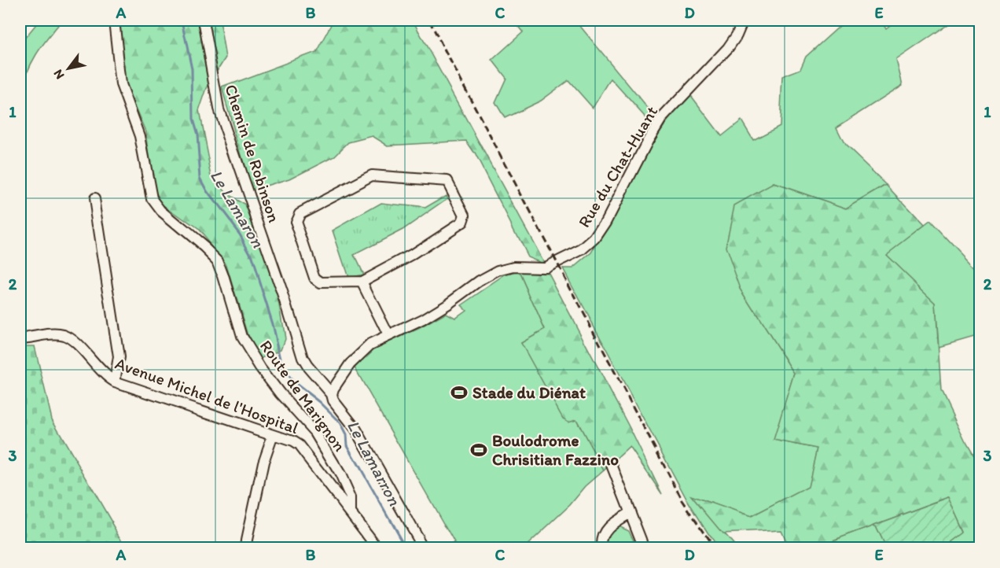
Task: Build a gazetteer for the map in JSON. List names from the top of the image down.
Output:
{
  "streets": {
    "street": [
      "Chemin de Robinson",
      "Rue du Chat-Huant",
      "Avenue Michel de l'Hospital",
      "Route de Marignon"
    ]
  },
  "crossings": [
    ["Chemin de Robinson", "Rue du Chat-Huant"],
    ["Avenue Michel de l'Hospital", "Route de Marignon"]
  ],
  "water": ["Le Lamaron", "Le Lamarron"],
  "places": {
    "sports": ["Stade du Diénat", "Boulodrome Chrisitian Fazzino"]
  },
  "north": "bottom left",
  "grid": {
    "columns": [
      "A",
      "B",
      "C",
      "D",
      "E"
    ],
    "rows": ["1", "2", "3"]
  }
}
